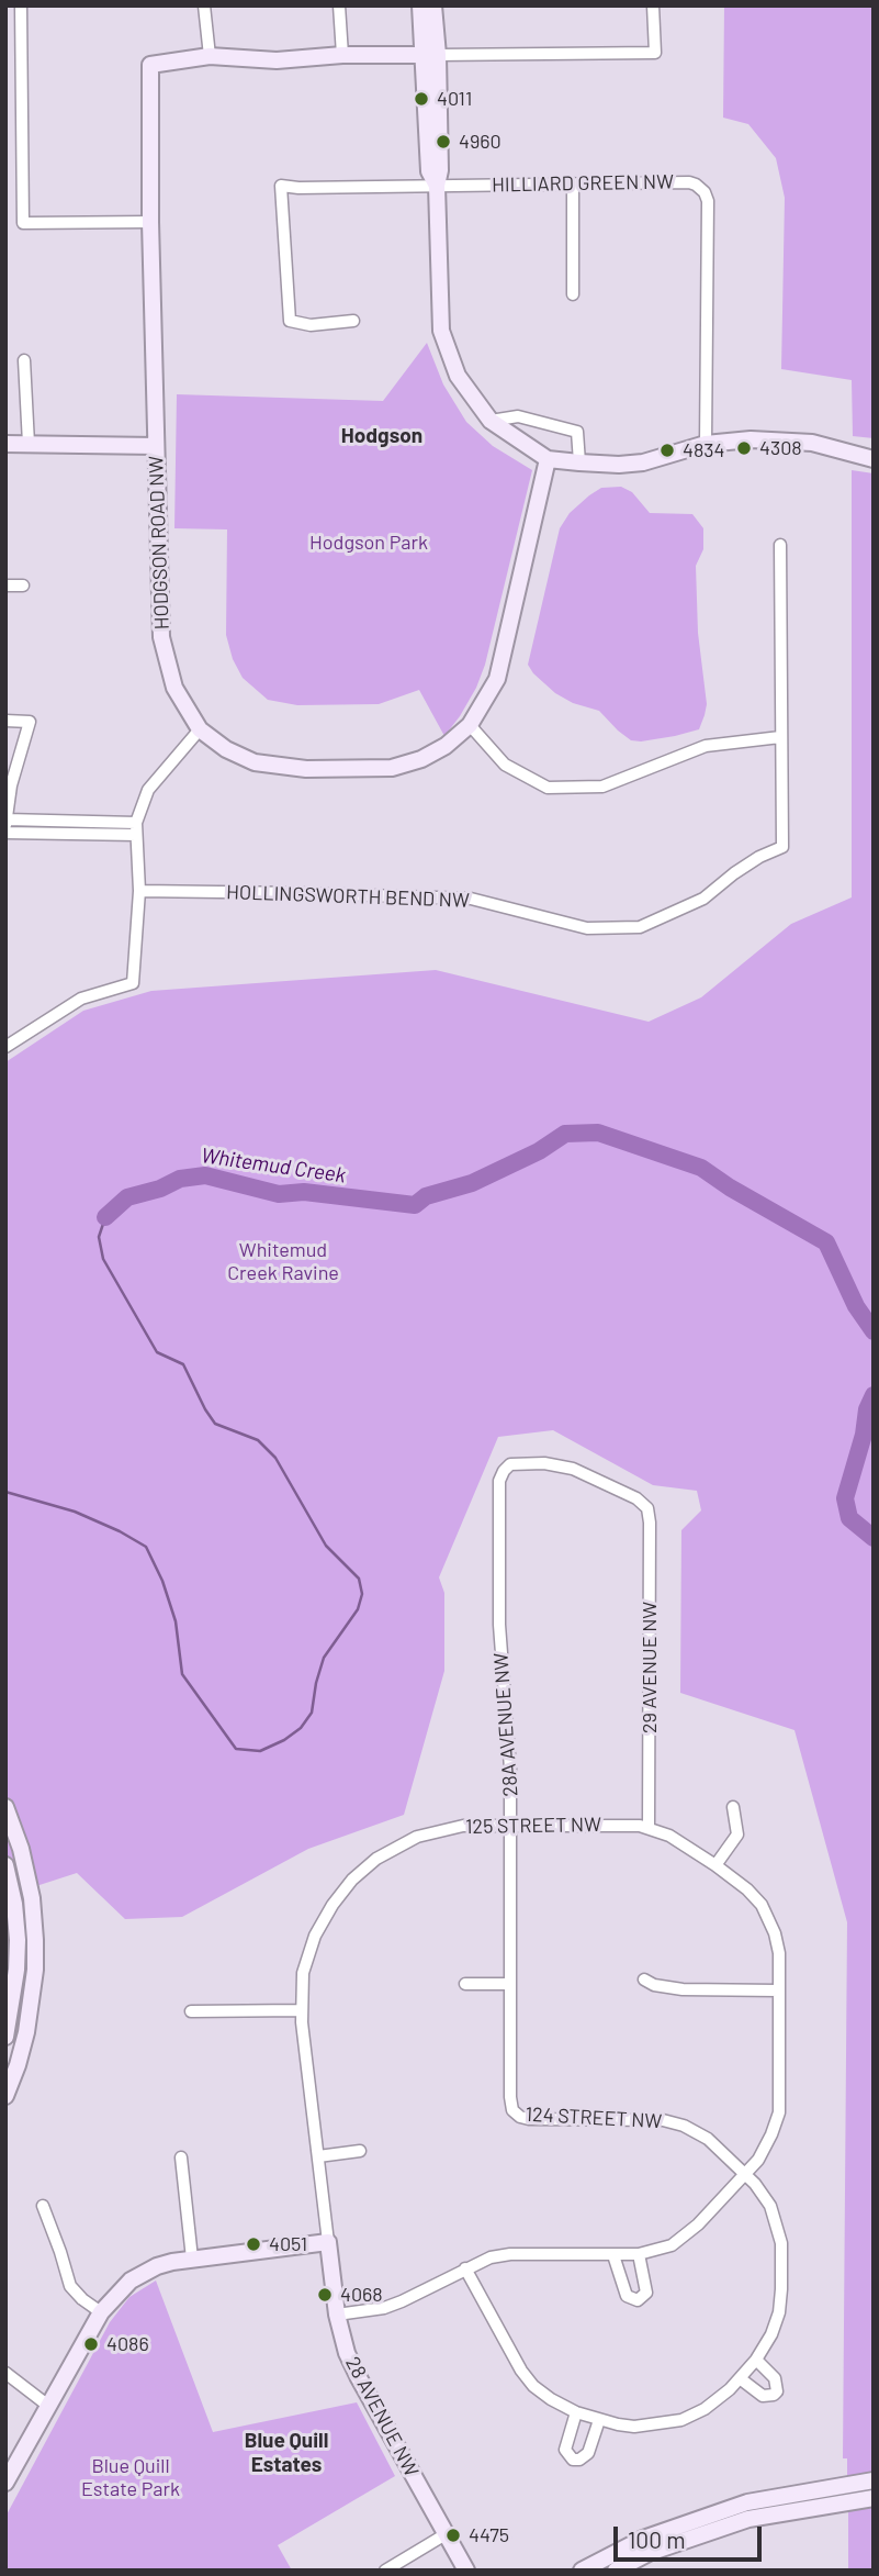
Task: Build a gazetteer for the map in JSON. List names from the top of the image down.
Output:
{
  "streets": {
    "street": [
      "HILLIARD GREEN NW",
      "HODGSON ROAD NW",
      "HOLLINGSWORTH BEND NW",
      "29 AVENUE NW",
      "28A AVENUE NW",
      "125 STREET NW",
      "124 STREET NW",
      "28 AVENUE NW"
    ]
  },
  "crossings": [
    ["29 AVENUE NW", "28A AVENUE NW"],
    ["29 AVENUE NW", "125 STREET NW"],
    ["28A AVENUE NW", "125 STREET NW"],
    ["28A AVENUE NW", "124 STREET NW"],
    ["125 STREET NW", "28 AVENUE NW"]
  ],
  "districts": ["Hodgson", "Blue Quill Estates"],
  "water": ["Whitemud Creek"],
  "parks": ["Hodgson Park", "Whitemud Creek Ravine", "Blue Quill Estate Park"],
  "places": [
    "4011",
    "4960",
    "4308",
    "4834",
    "4051",
    "4068",
    "4086",
    "4475"
  ],
  "scale_bar": "100 m"
}
